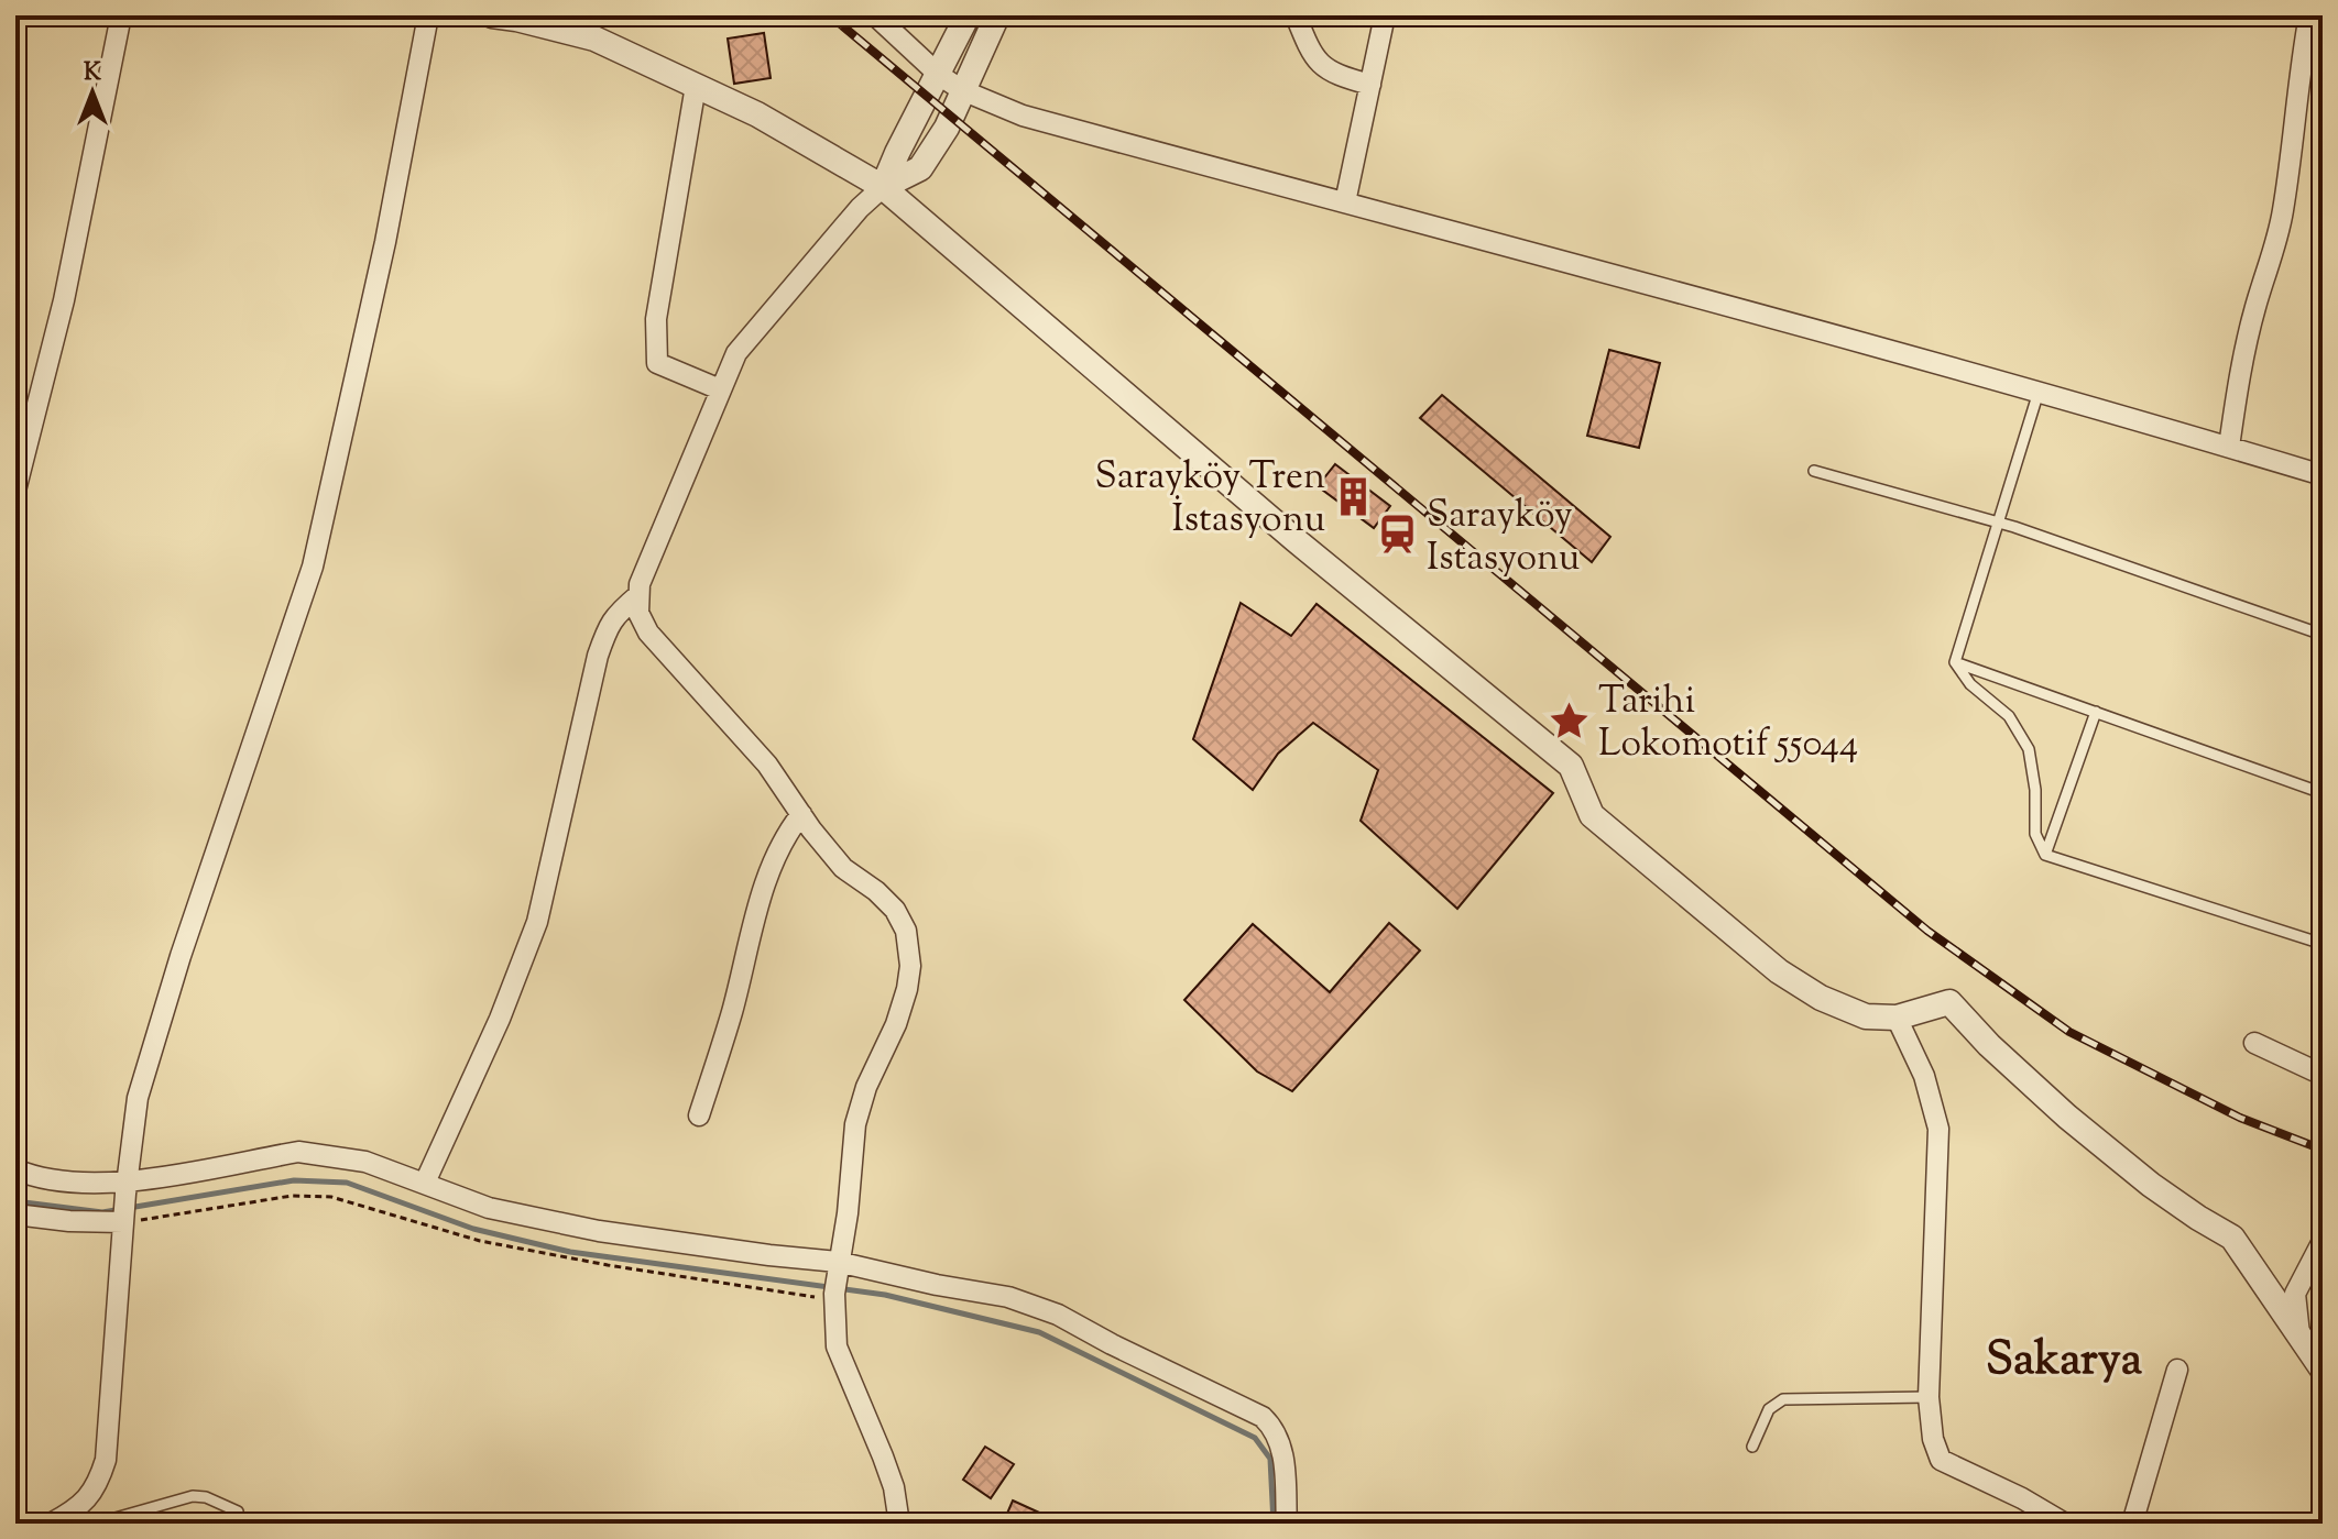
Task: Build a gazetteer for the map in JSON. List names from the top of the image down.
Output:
{
  "districts": ["Sakarya"],
  "places": {
    "building": ["Sarayköy Tren İstasyonu"],
    "station": ["Sarayköy Istasyonu"],
    "place": ["Tarihi Lokomotif 55044"]
  },
  "north": "top"
}
